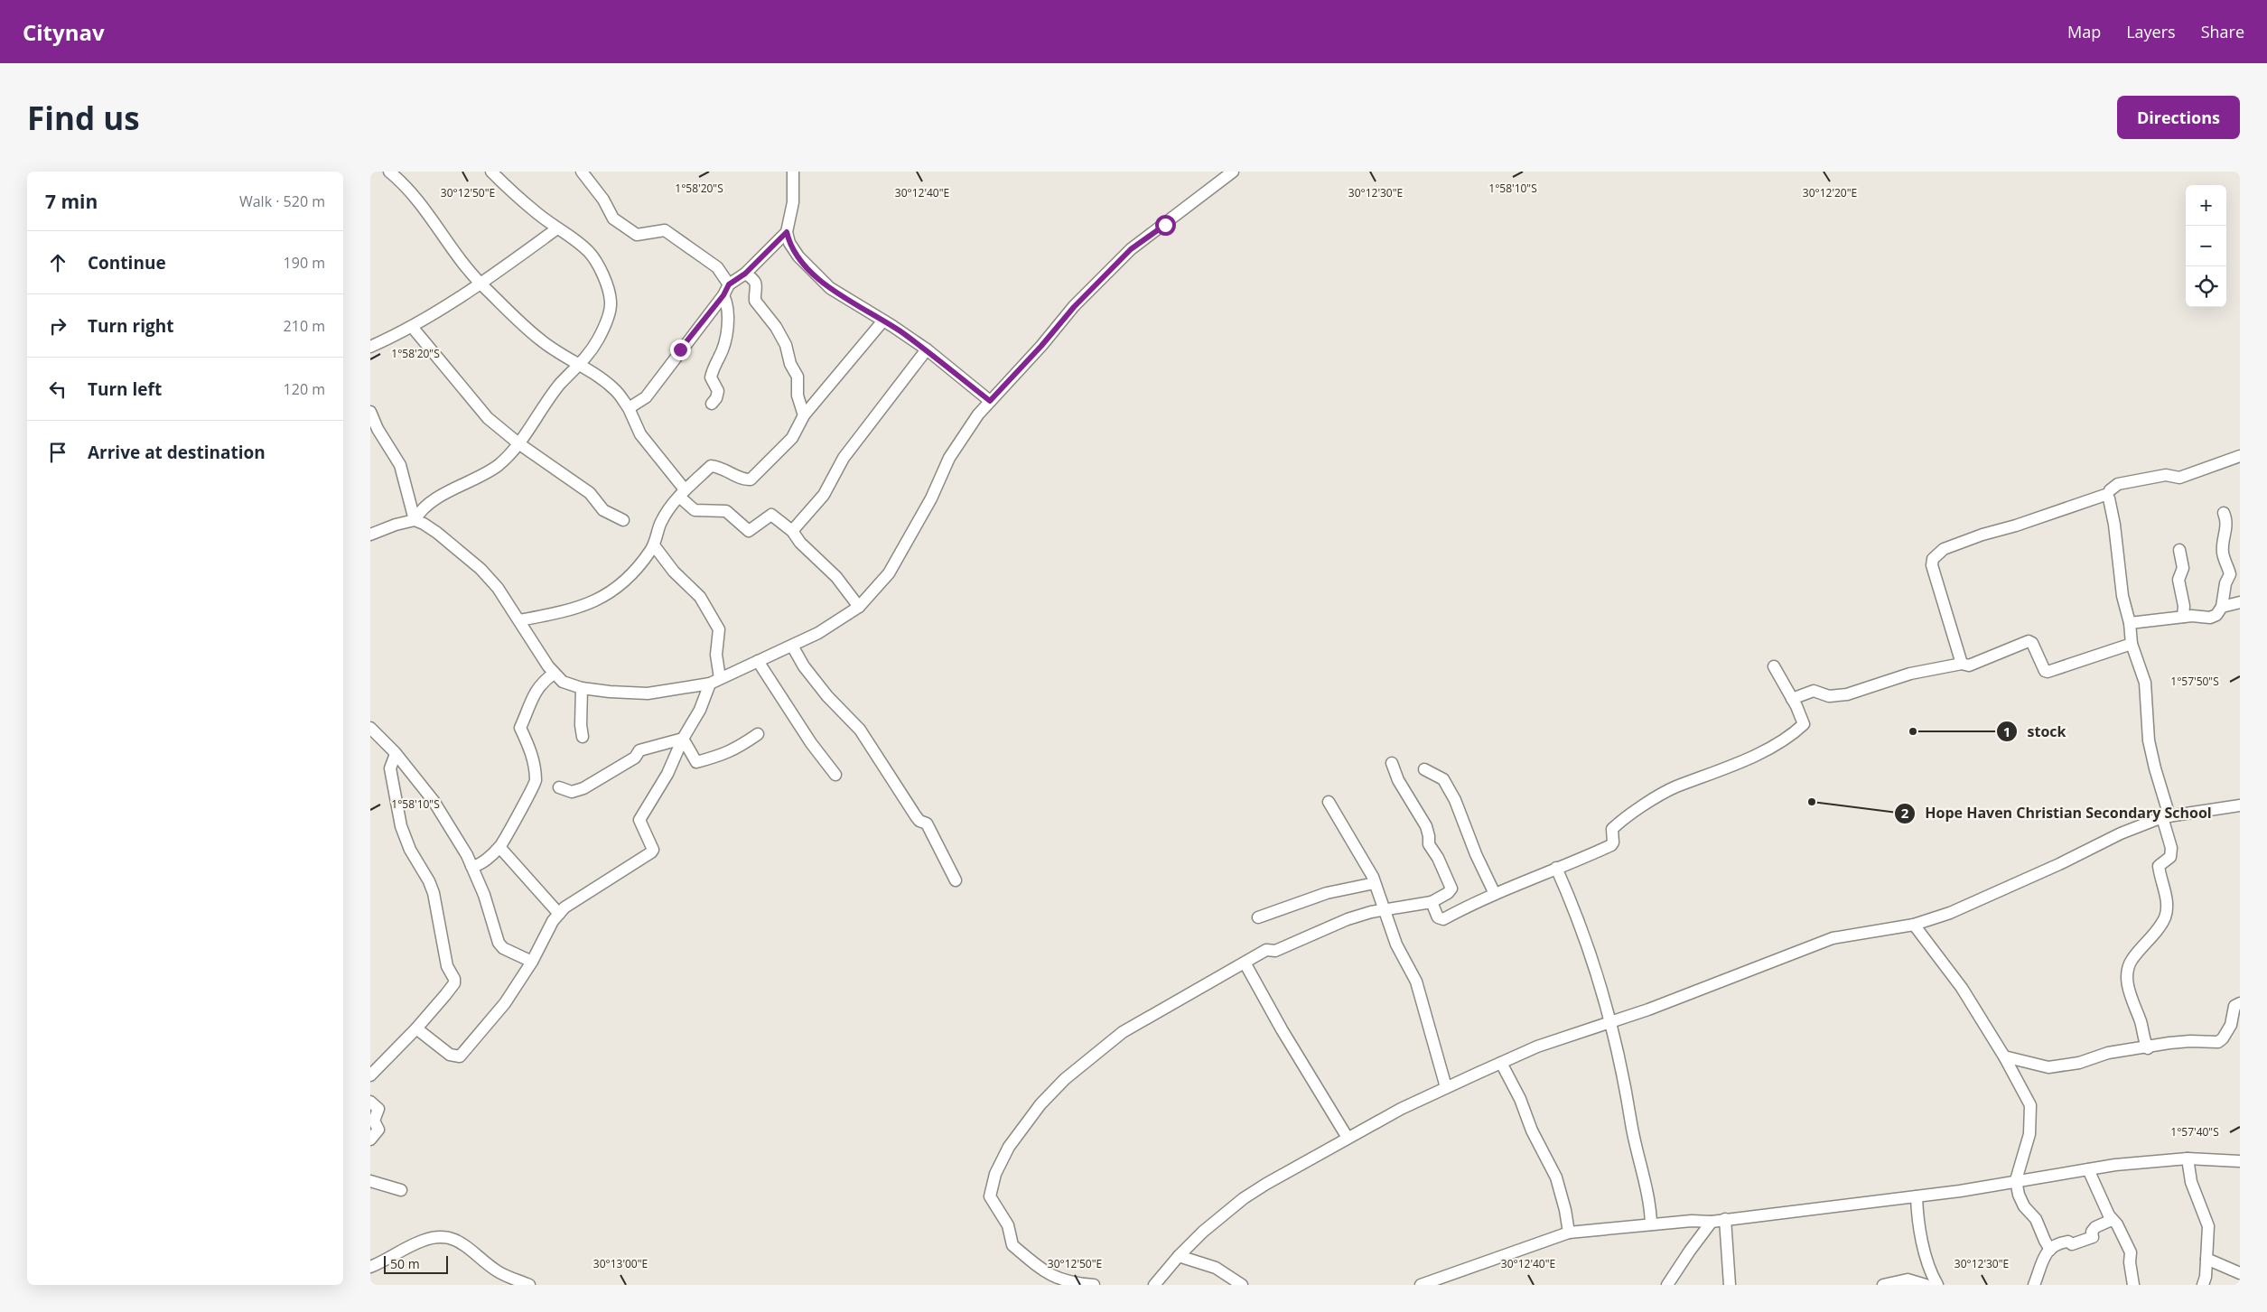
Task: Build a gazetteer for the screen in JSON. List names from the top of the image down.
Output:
{
  "places": ["stock", "Hope Haven Christian Secondary School"],
  "scale_bar": "50 m",
  "page": {
    "header": "Citynav",
    "nav": ["Map", "Layers", "Share"],
    "buttons": "Directions",
    "title": "Find us",
    "heading": ["7 min", "Walk · 520 m"],
    "map_buttons": ["+", "−"],
    "list": [
      ["Continue", "190 m"],
      ["Turn right", "210 m"],
      ["Turn left", "120 m"],
      "Arrive at destination"
    ],
    "scale": "50 m"
  },
  "coordinates": [
    "1°58'10\"S",
    "1°58'20\"S",
    "30°12'50\"E",
    "30°12'40\"E",
    "30°12'30\"E",
    "30°12'20\"E",
    "1°57'50\"S",
    "1°57'40\"S",
    "30°13'00\"E"
  ]
}
